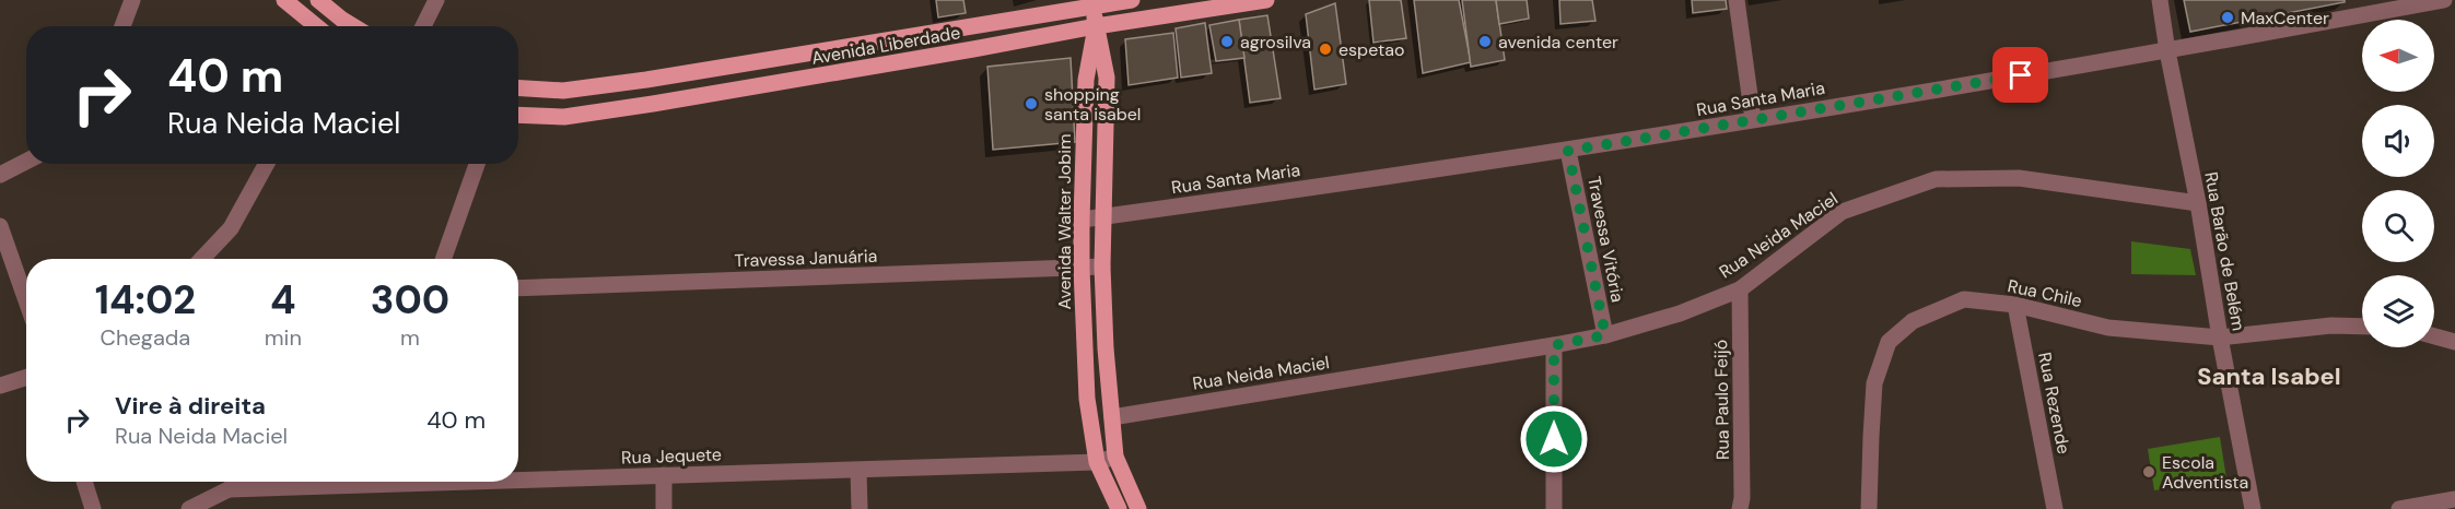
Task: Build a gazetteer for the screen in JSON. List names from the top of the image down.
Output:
{
  "streets": {
    "main road": ["Avenida Liberdade", "Avenida Walter Jobim"],
    "street": [
      "Rua Santa Maria",
      "Rua Neida Maciel",
      "Travessa Vitória",
      "Rua Barão de Belém",
      "Travessa Januária",
      "Rua Chile",
      "Rua Paulo Feijó",
      "Rua Rezende",
      "Rua Jequete"
    ]
  },
  "crossings": [
    ["Avenida Liberdade", "Avenida Walter Jobim"],
    ["Rua Santa Maria", "Avenida Walter Jobim"],
    ["Rua Santa Maria", "Travessa Vitória"],
    ["Rua Santa Maria", "Rua Barão de Belém"],
    ["Avenida Walter Jobim", "Travessa Januária"],
    ["Avenida Walter Jobim", "Rua Jequete"],
    ["Rua Neida Maciel", "Travessa Vitória"],
    ["Rua Neida Maciel", "Rua Barão de Belém"],
    ["Rua Neida Maciel", "Rua Paulo Feijó"],
    ["Rua Barão de Belém", "Rua Chile"],
    ["Rua Chile", "Rua Rezende"]
  ],
  "districts": ["Santa Isabel"],
  "places": [
    "MaxCenter",
    "agrosilva",
    "avenida center",
    "espetao",
    "shopping santa isabel",
    "Escola Adventista"
  ],
  "north": "left",
  "page": {
    "turn": ["40 m", "Rua Neida Maciel"],
    "eta": [
      "14:02",
      "Chegada",
      "4",
      "min",
      "300",
      "m"
    ],
    "list": [
      {
        "name": "Vire à direita",
        "note": "Rua Neida Maciel",
        "value": "40 m"
      }
    ]
  }
}
